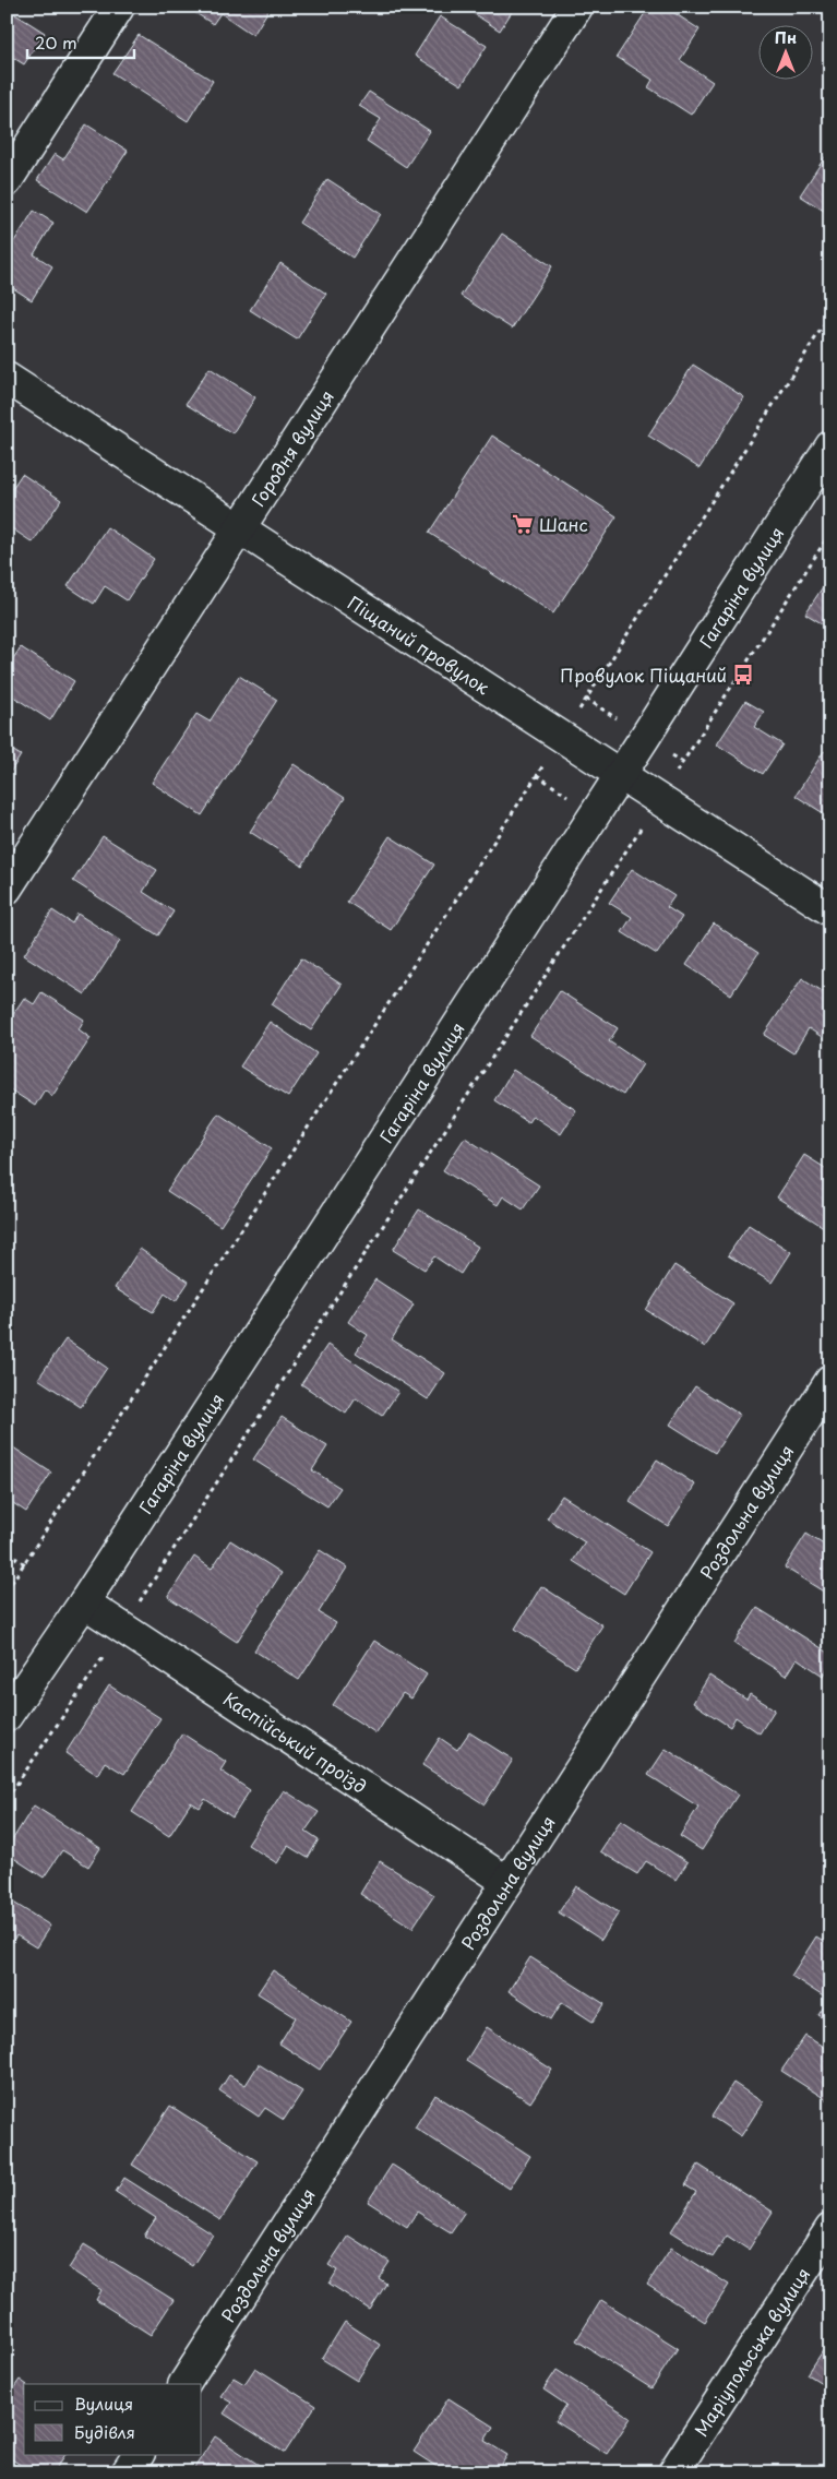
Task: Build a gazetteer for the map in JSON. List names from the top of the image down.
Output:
{
  "streets": {
    "street": [
      "Городня вулиця",
      "Гагаріна вулиця",
      "Піщаний провулок",
      "Роздольна вулиця",
      "Каспійський проїзд",
      "Маріупольська вулиця"
    ]
  },
  "crossings": [
    ["Городня вулиця", "Піщаний провулок"],
    ["Гагаріна вулиця", "Піщаний провулок"],
    ["Гагаріна вулиця", "Каспійський проїзд"],
    ["Роздольна вулиця", "Каспійський проїзд"]
  ],
  "places": {
    "supermarket": ["Шанс"],
    "bus stop": ["Провулок Піщаний"]
  },
  "legend": ["Вулиця", "Будівля"],
  "scale_bar": "20 m",
  "north": "top"
}
